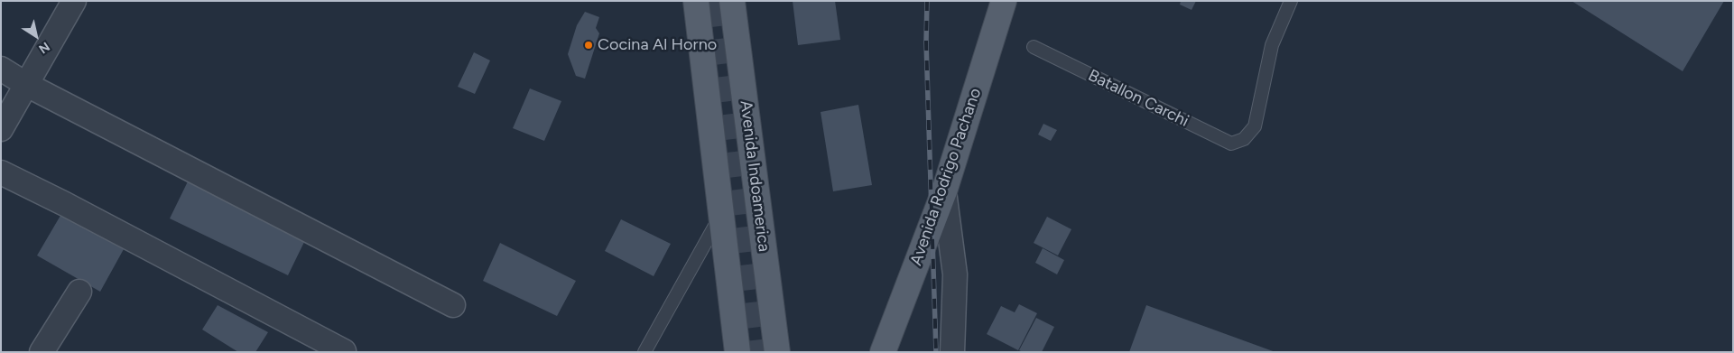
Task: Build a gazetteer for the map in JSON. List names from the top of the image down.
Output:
{
  "streets": {
    "main road": ["Avenida Indoamerica", "Avenida Rodrigo Pachano"],
    "lane": ["Batallon Carchi"]
  },
  "places": ["Cocina Al Horno"],
  "north": "bottom right"
}
